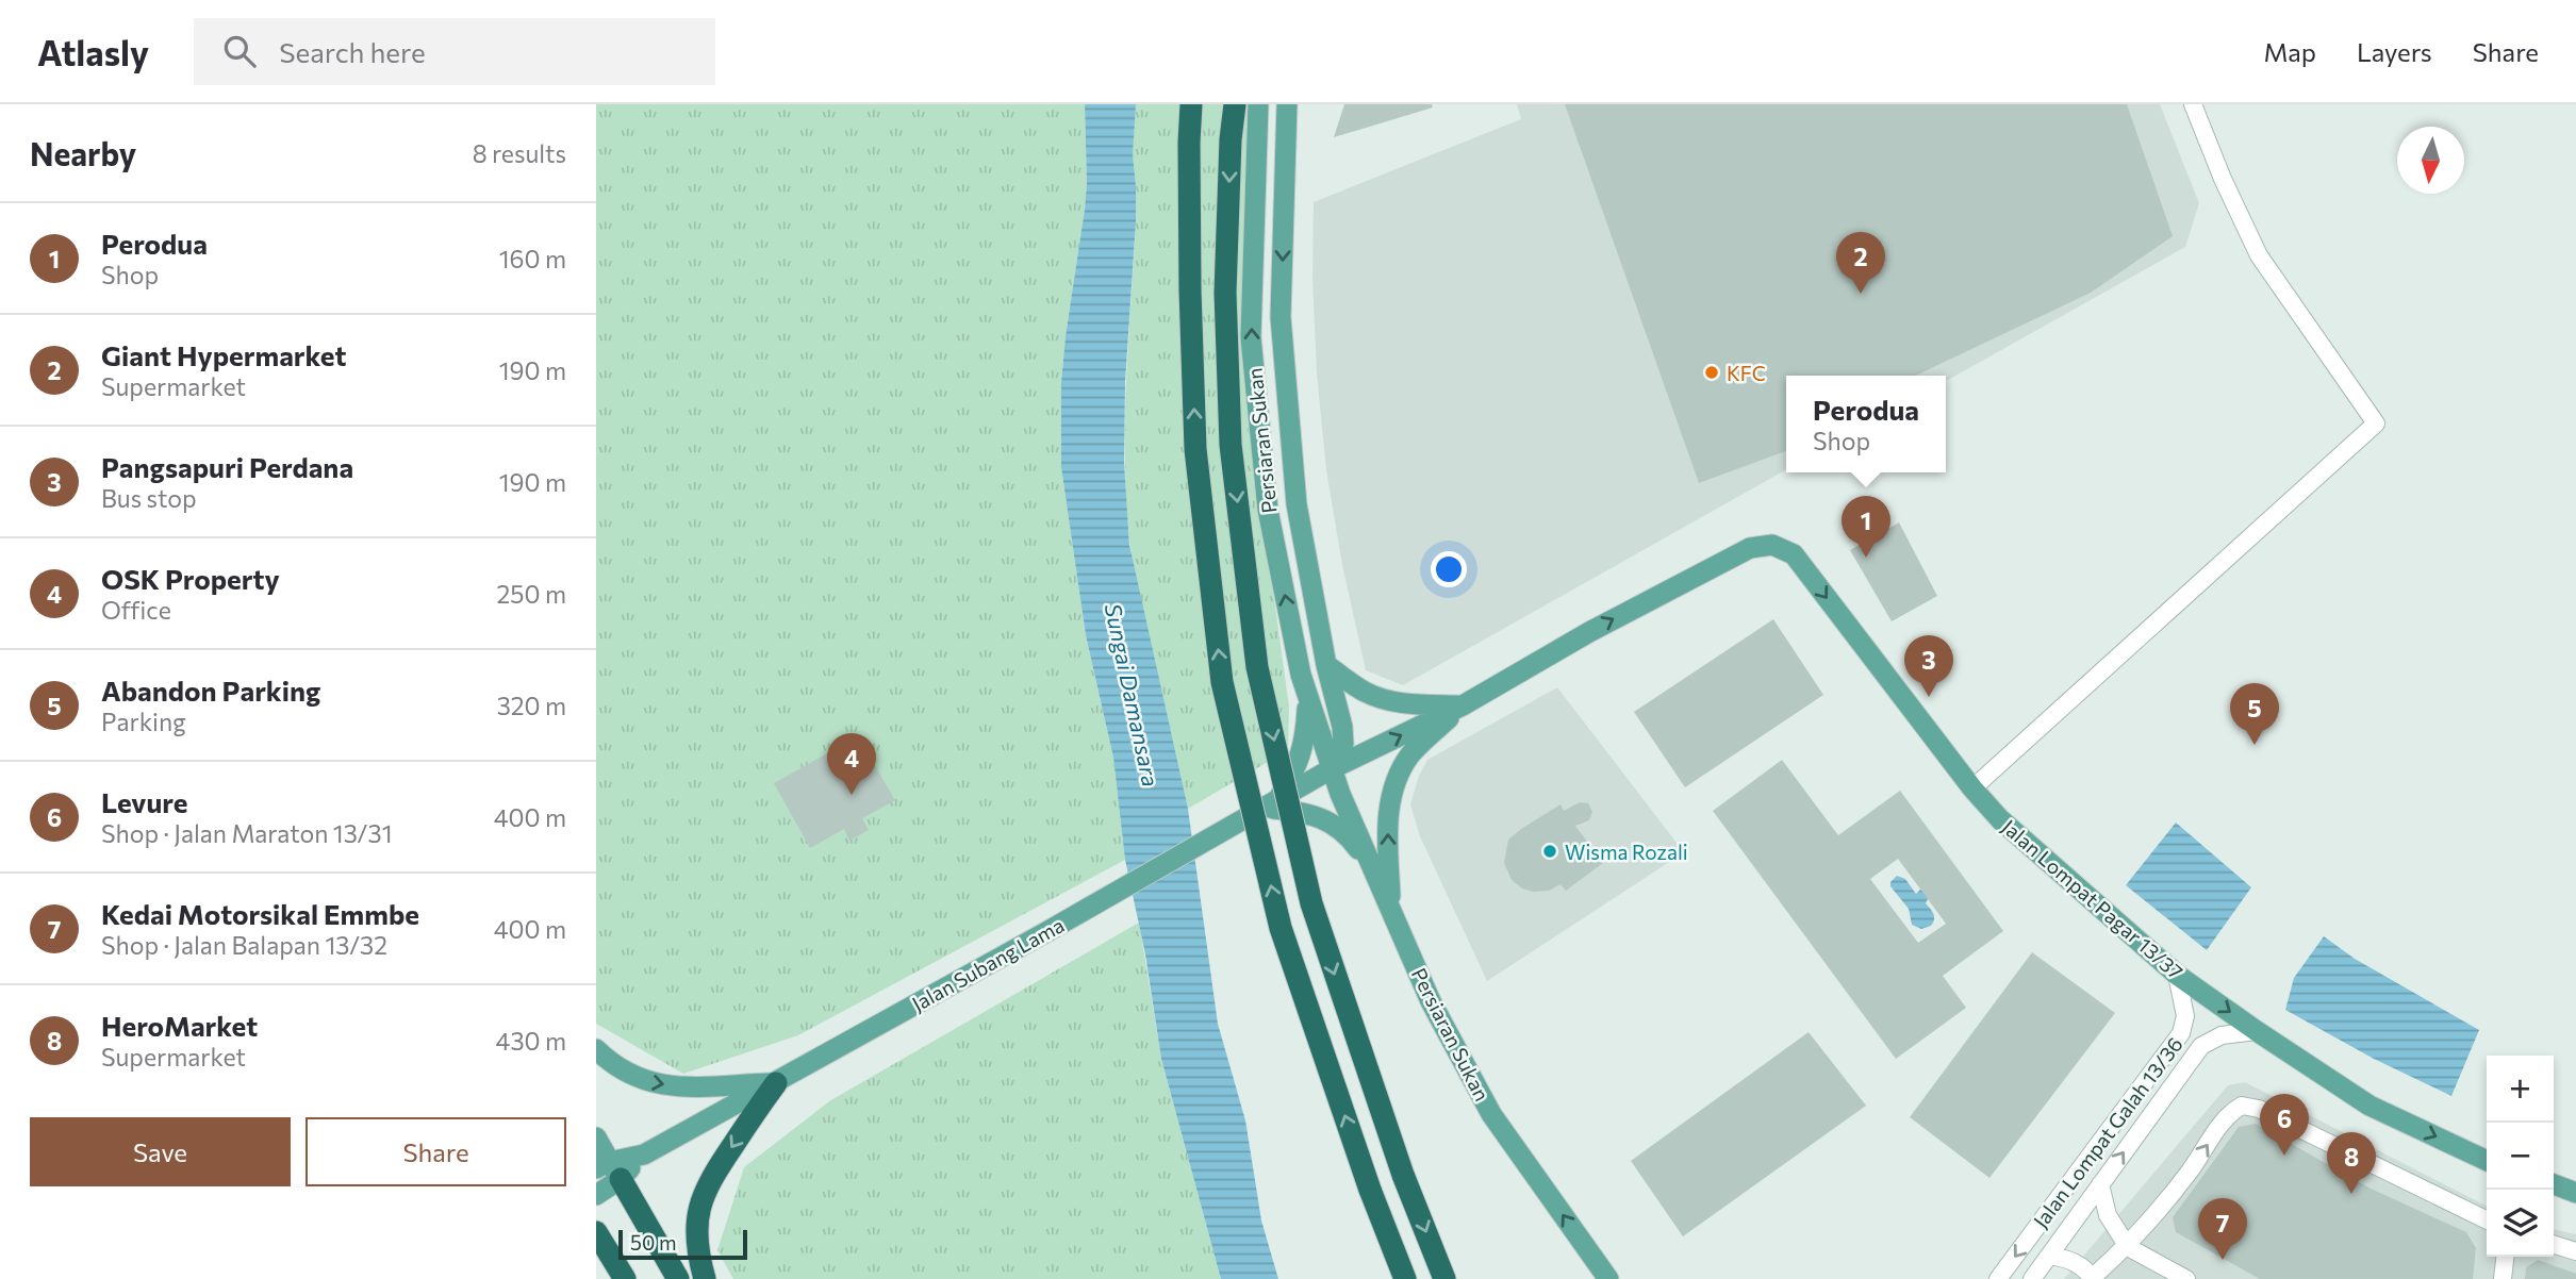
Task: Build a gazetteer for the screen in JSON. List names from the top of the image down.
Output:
{
  "streets": {
    "main road": ["Persiaran Sukan", "Jalan Lompat Pagar 13/37", "Jalan Subang Lama"],
    "street": ["Jalan Lompat Galah 13/36"]
  },
  "crossings": [
    ["Persiaran Sukan", "Jalan Subang Lama"],
    ["Jalan Lompat Pagar 13/37", "Jalan Subang Lama"],
    ["Jalan Lompat Pagar 13/37", "Jalan Lompat Galah 13/36"]
  ],
  "one_way": ["Jalan Lompat Pagar 13/37"],
  "water": ["Sungai Damansara"],
  "places": ["KFC", "Wisma Rozali"],
  "scale_bar": "50 m",
  "north": "bottom",
  "page": {
    "header": "Atlasly",
    "search": "Search here",
    "nav": ["Map", "Layers", "Share"],
    "heading": ["Nearby", "8 results"],
    "list": [
      {
        "mark": "1",
        "name": "Perodua",
        "note": "Shop",
        "value": "160 m"
      },
      {
        "mark": "2",
        "name": "Giant Hypermarket",
        "note": "Supermarket",
        "value": "190 m"
      },
      {
        "mark": "3",
        "name": "Pangsapuri Perdana",
        "note": "Bus stop",
        "value": "190 m"
      },
      {
        "mark": "4",
        "name": "OSK Property",
        "note": "Office",
        "value": "250 m"
      },
      {
        "mark": "5",
        "name": "Abandon Parking",
        "note": "Parking",
        "value": "320 m"
      },
      {
        "mark": "6",
        "name": "Levure",
        "note": "Shop · Jalan Maraton 13/31",
        "value": "400 m"
      },
      {
        "mark": "7",
        "name": "Kedai Motorsikal Emmbe",
        "note": "Shop · Jalan Balapan 13/32",
        "value": "400 m"
      },
      {
        "mark": "8",
        "name": "HeroMarket",
        "note": "Supermarket",
        "value": "430 m"
      }
    ],
    "pins": [
      "2",
      "1",
      "3",
      "5",
      "4",
      "6",
      "8",
      "7"
    ],
    "popup": ["Perodua", "Shop"],
    "map_buttons": ["+", "−"],
    "buttons": ["Save", "Share"],
    "scale": "50 m"
  }
}
